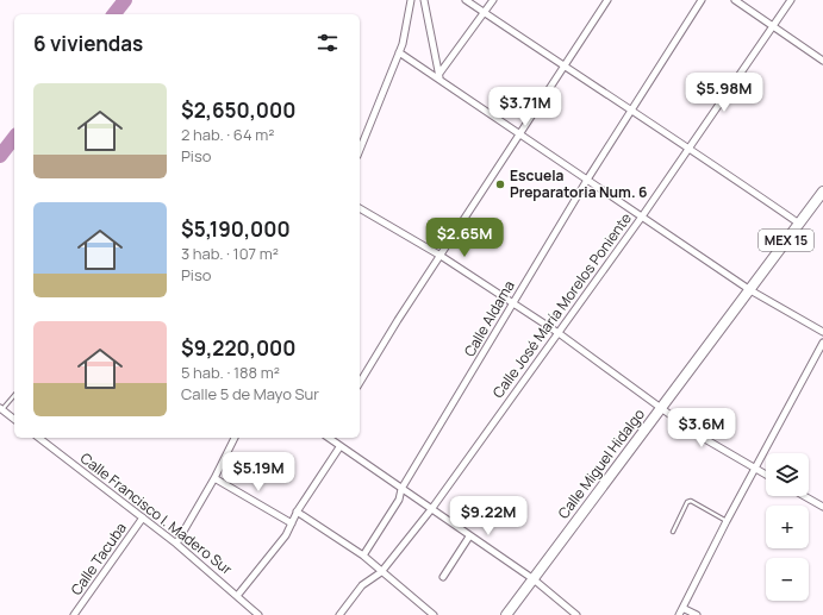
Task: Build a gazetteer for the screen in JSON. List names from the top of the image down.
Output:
{
  "streets": {
    "main road": ["MEX 15", "Calle Miguel Hidalgo"],
    "street": [
      "Calle José María Morelos Poniente",
      "Calle Aldama",
      "Calle Francisco I. Madero Sur",
      "Calle Tacuba"
    ]
  },
  "crossings": [
    ["Calle Francisco I. Madero Sur", "Calle Tacuba"]
  ],
  "places": ["Escuela Preparatoria Num. 6"],
  "page": {
    "heading": "6 viviendas",
    "list": [
      {
        "name": "$2,650,000",
        "note": "2 hab. · 64 m² · Piso"
      },
      {
        "name": "$5,190,000",
        "note": "3 hab. · 107 m² · Piso"
      },
      {
        "name": "$9,220,000",
        "note": "5 hab. · 188 m² · Calle 5 de Mayo Sur"
      }
    ],
    "price": [
      "$5.98M",
      "$3.71M",
      "$2.65M",
      "$3.6M",
      "$5.19M",
      "$9.22M"
    ],
    "map_buttons": ["+", "−"]
  }
}
